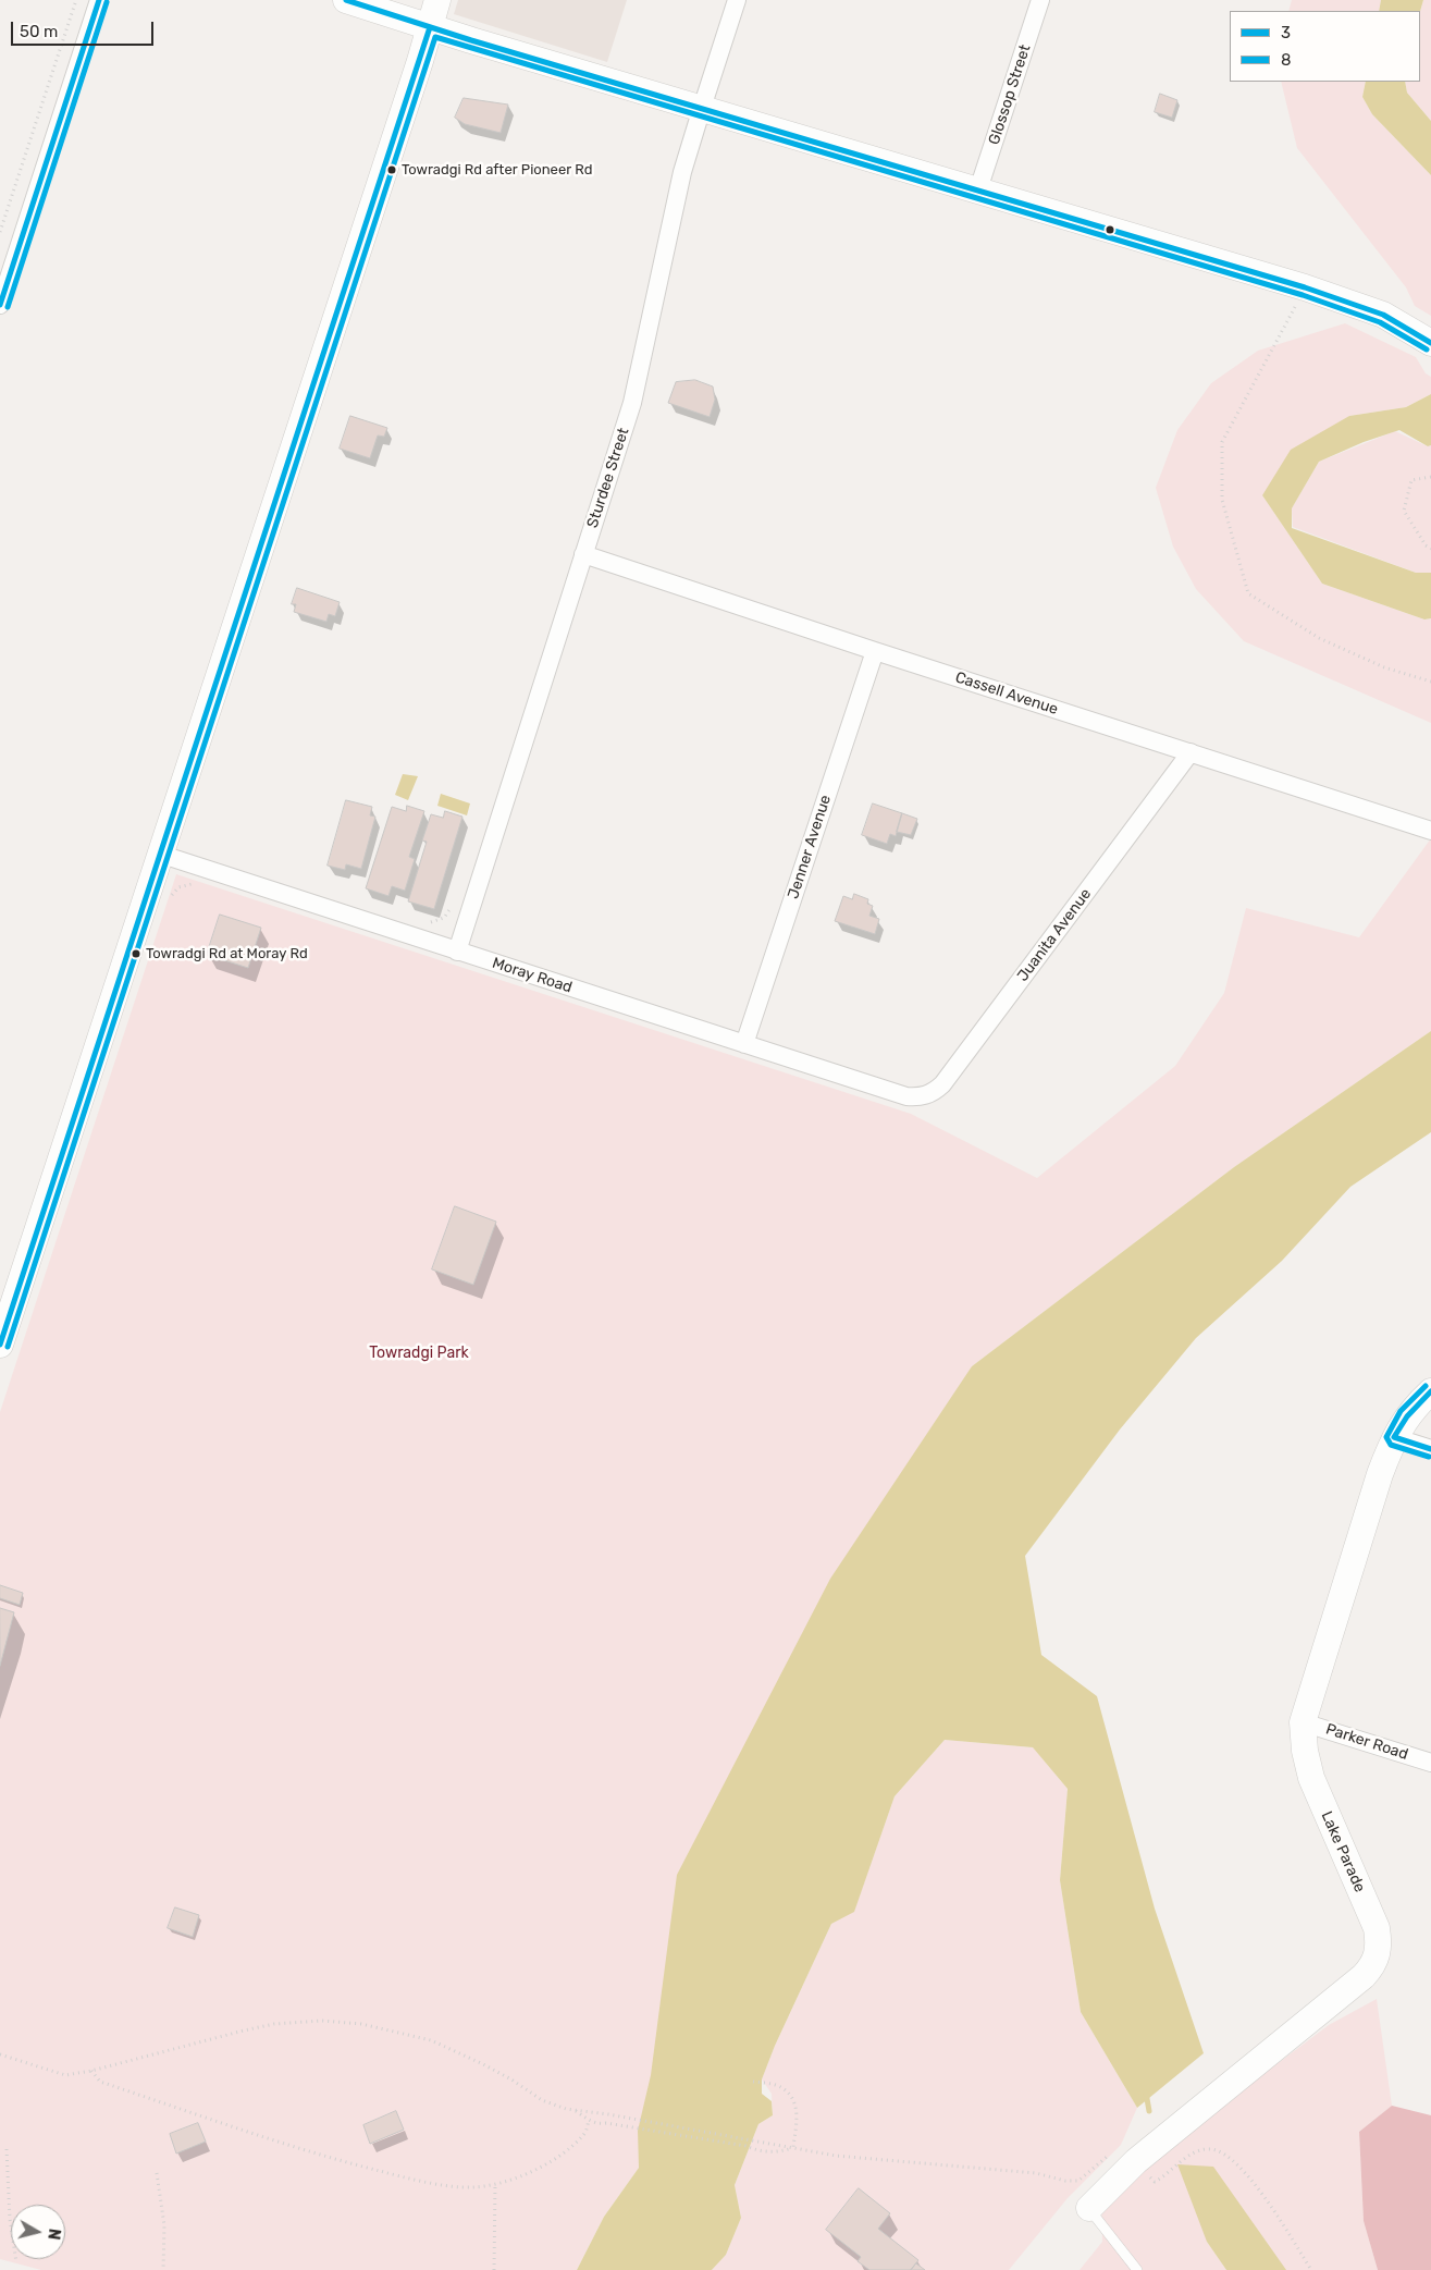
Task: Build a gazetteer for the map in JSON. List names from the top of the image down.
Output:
{
  "streets": {
    "main road": ["Lake Parade"],
    "street": [
      "Glossop Street",
      "Sturdee Street",
      "Cassell Avenue",
      "Jenner Avenue",
      "Juanita Avenue",
      "Moray Road",
      "Parker Road"
    ]
  },
  "crossings": [
    ["Sturdee Street", "Cassell Avenue"],
    ["Sturdee Street", "Moray Road"],
    ["Cassell Avenue", "Jenner Avenue"],
    ["Cassell Avenue", "Juanita Avenue"],
    ["Jenner Avenue", "Moray Road"],
    ["Juanita Avenue", "Moray Road"],
    ["Parker Road", "Lake Parade"]
  ],
  "parks": ["Towradgi Park"],
  "places": ["Towradgi Rd after Pioneer Rd", "Towradgi Rd at Moray Rd"],
  "lines": ["transit line 3", "transit line 8"],
  "legend": ["3", "8"],
  "scale_bar": "50 m",
  "north": "right"
}
